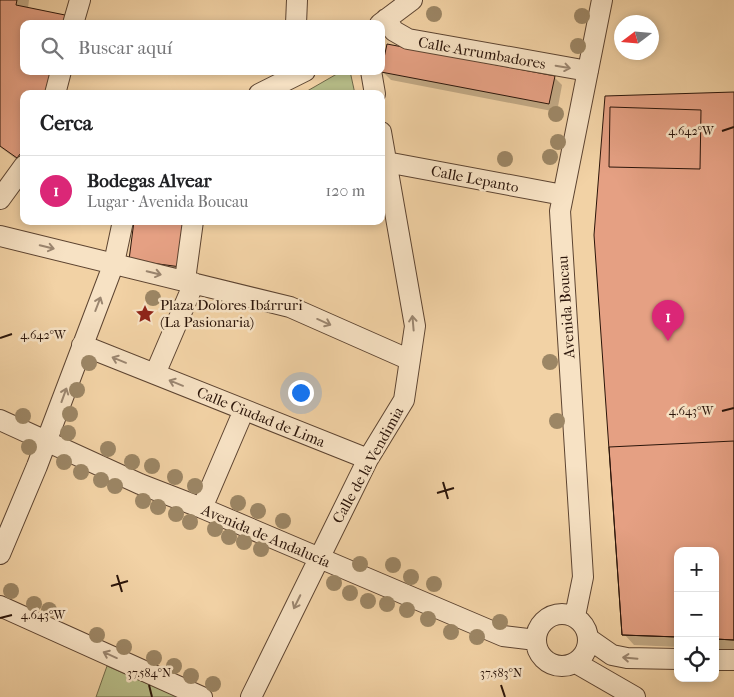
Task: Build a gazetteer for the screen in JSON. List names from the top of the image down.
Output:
{
  "streets": {
    "street": [
      "Calle Arrumbadores",
      "Calle Lepanto",
      "Avenida Boucau",
      "Calle Ciudad de Lima",
      "Calle de la Vendimia",
      "Avenida de Andalucía"
    ]
  },
  "crossings": [
    ["Calle Arrumbadores", "Avenida Boucau"],
    ["Calle Lepanto", "Avenida Boucau"],
    ["Calle Lepanto", "Calle de la Vendimia"],
    ["Avenida Boucau", "Avenida de Andalucía"],
    ["Calle Ciudad de Lima", "Calle de la Vendimia"],
    ["Calle de la Vendimia", "Avenida de Andalucía"]
  ],
  "one_way": ["Calle Arrumbadores"],
  "places": {
    "place": ["Plaza Dolores Ibárruri (La Pasionaria)"]
  },
  "north": "left",
  "page": {
    "search": "Buscar aquí",
    "heading": "Cerca",
    "list": [
      {
        "mark": "1",
        "name": "Bodegas Alvear",
        "note": "Lugar · Avenida Boucau",
        "value": "120 m"
      }
    ],
    "pins": "1",
    "map_buttons": ["+", "−"]
  },
  "coordinates": [
    "4.642°W",
    "4.643°W",
    "37.584°N",
    "37.583°N"
  ]
}
